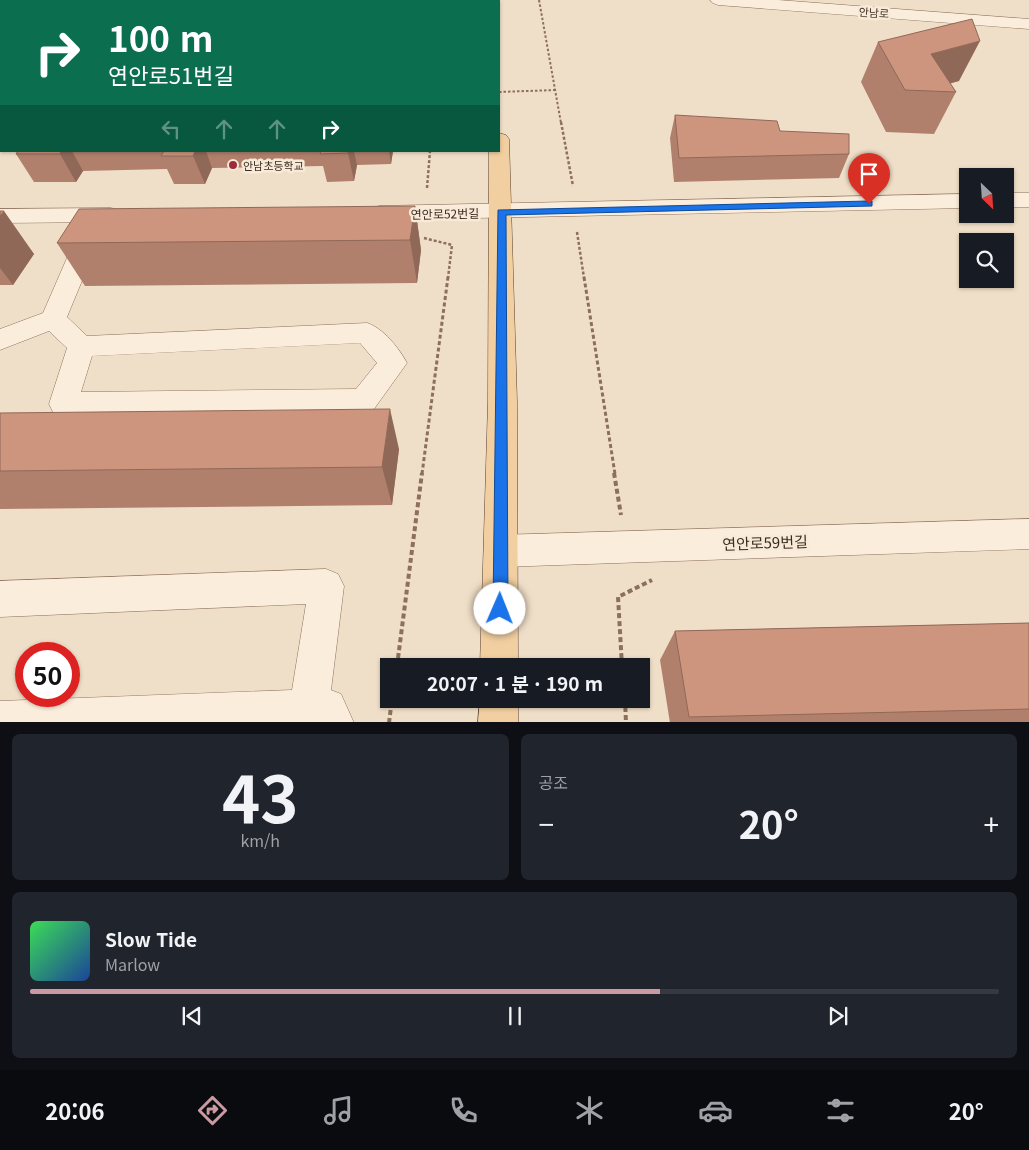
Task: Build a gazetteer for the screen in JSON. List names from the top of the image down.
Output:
{
  "streets": {
    "street": ["안남로", "연안로52번길", "연안로59번길"]
  },
  "places": ["안남초등학교"],
  "north": "bottom right",
  "page": {
    "turn": ["100 m", "연안로51번길"],
    "limit": "50",
    "trip": "20:07 · 1 분 · 190 m",
    "tile": [
      ["43", "km/h"],
      "공조"
    ],
    "heat": ["−", "20°", "+"],
    "song": ["Slow Tide", "Marlow"],
    "tabs": ["20:06", "20°"]
  }
}
